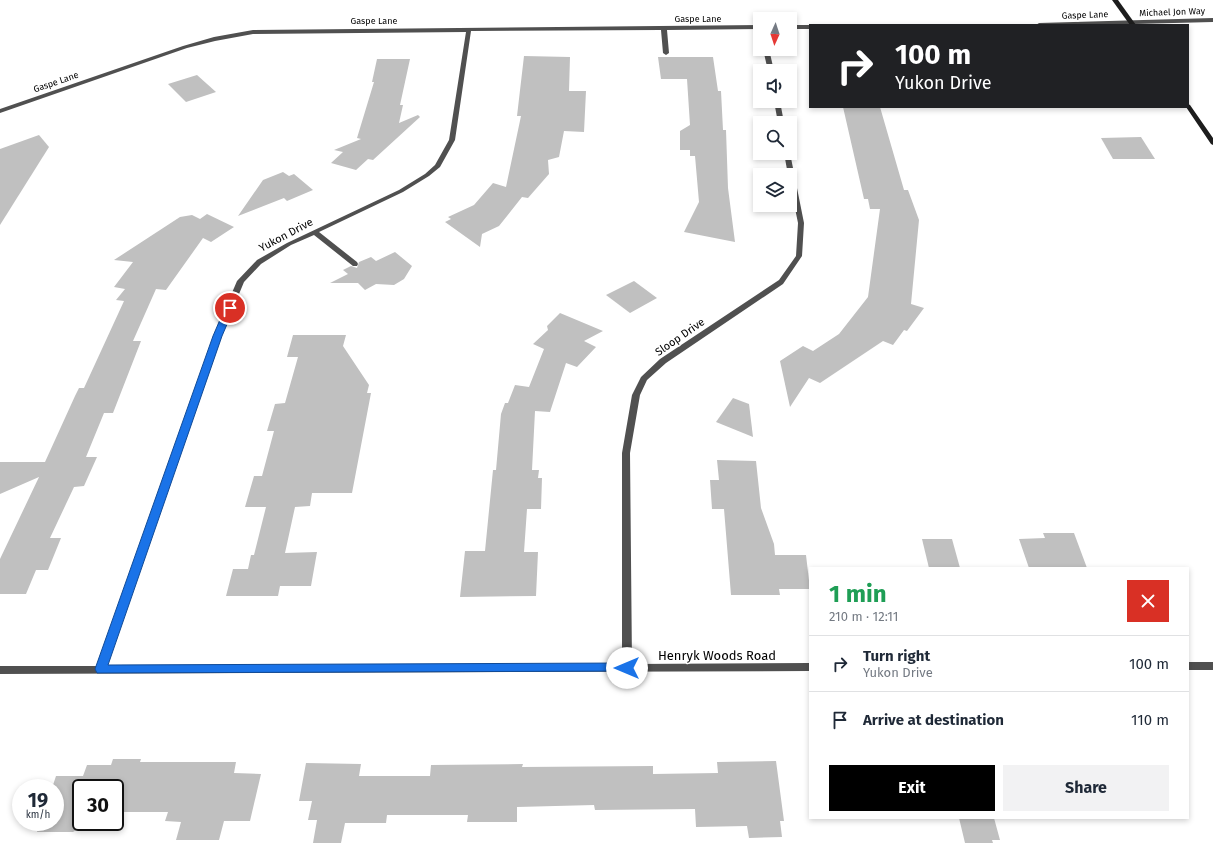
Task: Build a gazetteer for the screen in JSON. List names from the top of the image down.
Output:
{
  "streets": {
    "street": [
      "Michael Jon Way",
      "Gaspe Lane",
      "Yukon Drive",
      "Sloop Drive",
      "Henryk Woods Road"
    ]
  },
  "crossings": [
    ["Gaspe Lane", "Yukon Drive"],
    ["Yukon Drive", "Henryk Woods Road"],
    ["Sloop Drive", "Henryk Woods Road"]
  ],
  "north": "bottom",
  "page": {
    "turn": ["100 m", "Yukon Drive"],
    "heading": ["1 min", "210 m · 12:11"],
    "list": [
      {
        "name": "Turn right",
        "note": "Yukon Drive",
        "value": "100 m"
      },
      {
        "name": "Arrive at destination",
        "value": "110 m"
      }
    ],
    "buttons": ["Exit", "Share"],
    "speed": "19 km/h",
    "limit": "30"
  }
}
